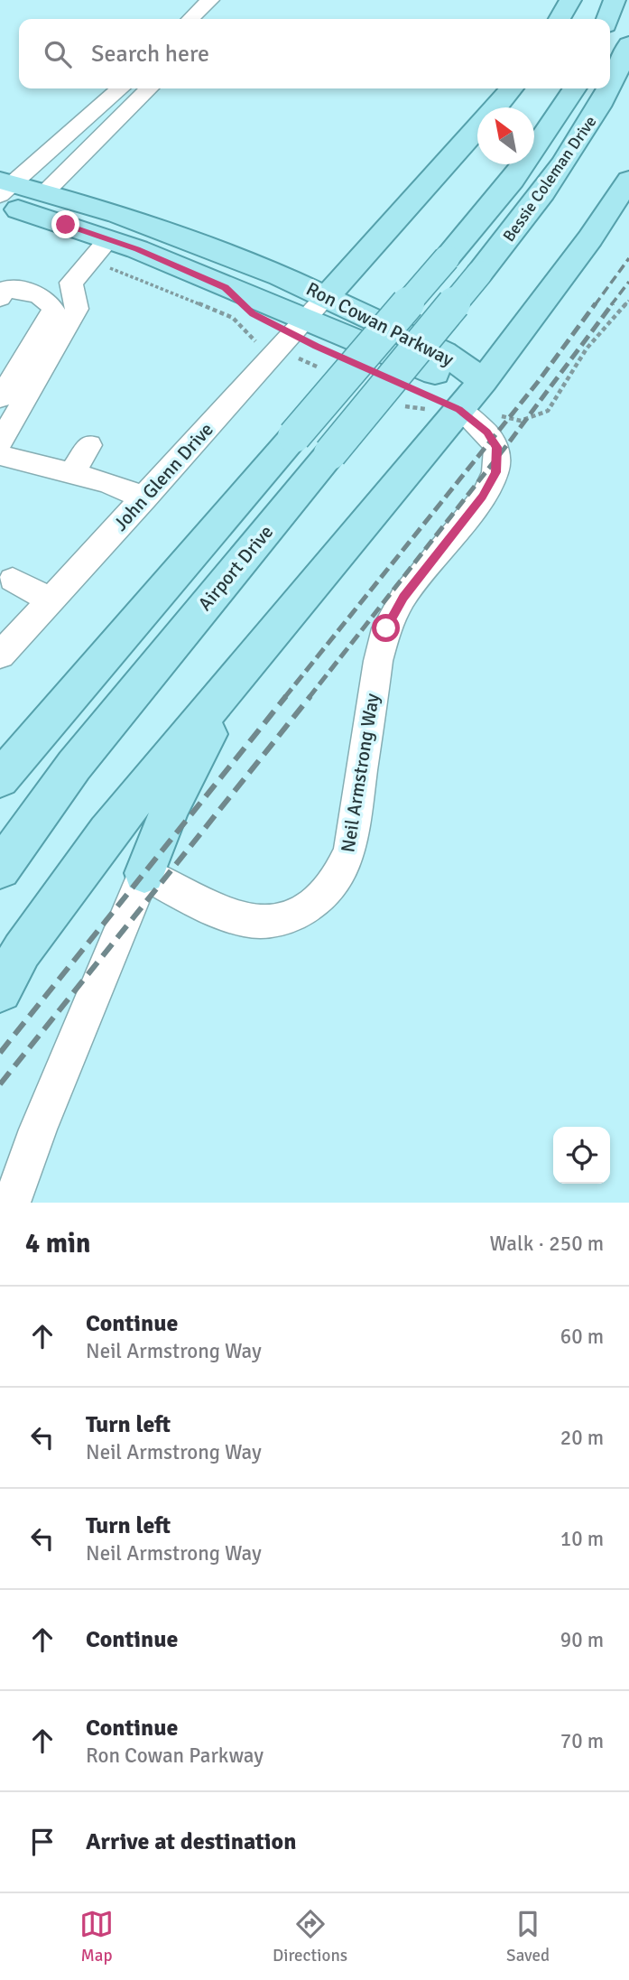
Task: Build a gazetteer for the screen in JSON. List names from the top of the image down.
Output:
{
  "streets": {
    "main road": ["Bessie Coleman Drive", "Ron Cowan Parkway", "Airport Drive"],
    "street": ["John Glenn Drive", "Neil Armstrong Way"]
  },
  "crossings": [
    ["Bessie Coleman Drive", "Airport Drive"],
    ["Ron Cowan Parkway", "John Glenn Drive"]
  ],
  "north": "top left",
  "page": {
    "search": "Search here",
    "heading": ["4 min", "Walk · 250 m"],
    "list": [
      ["Continue", "Neil Armstrong Way", "60 m"],
      ["Turn left", "Neil Armstrong Way", "20 m"],
      ["Turn left", "Neil Armstrong Way", "10 m"],
      ["Continue", "90 m"],
      ["Continue", "Ron Cowan Parkway", "70 m"],
      "Arrive at destination"
    ],
    "nav": ["Map", "Directions", "Saved"]
  }
}
